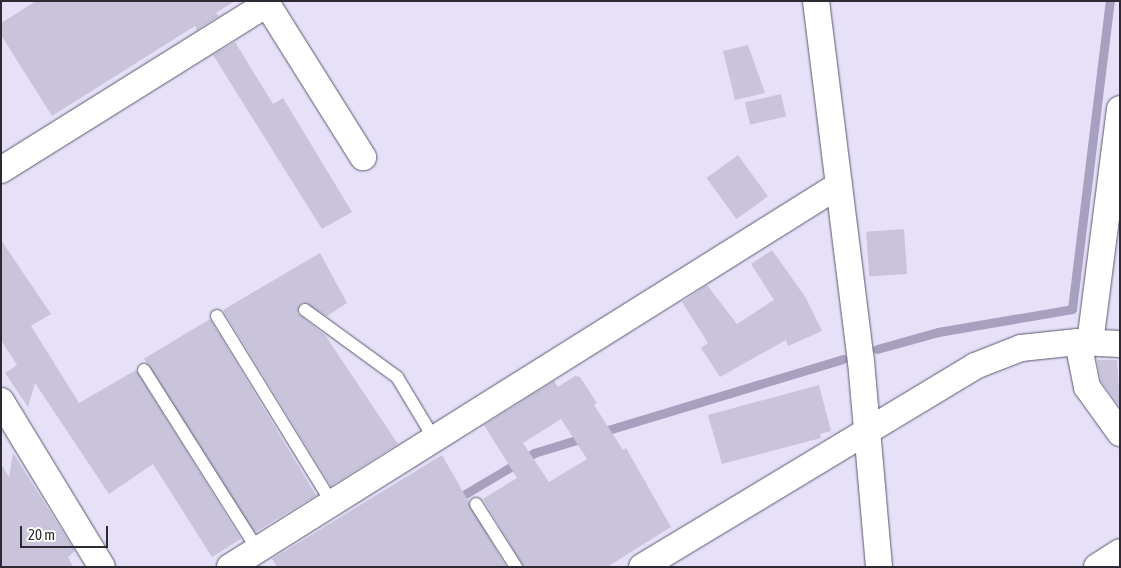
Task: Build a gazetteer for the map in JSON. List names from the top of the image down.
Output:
{
  "scale_bar": "20 m"
}
